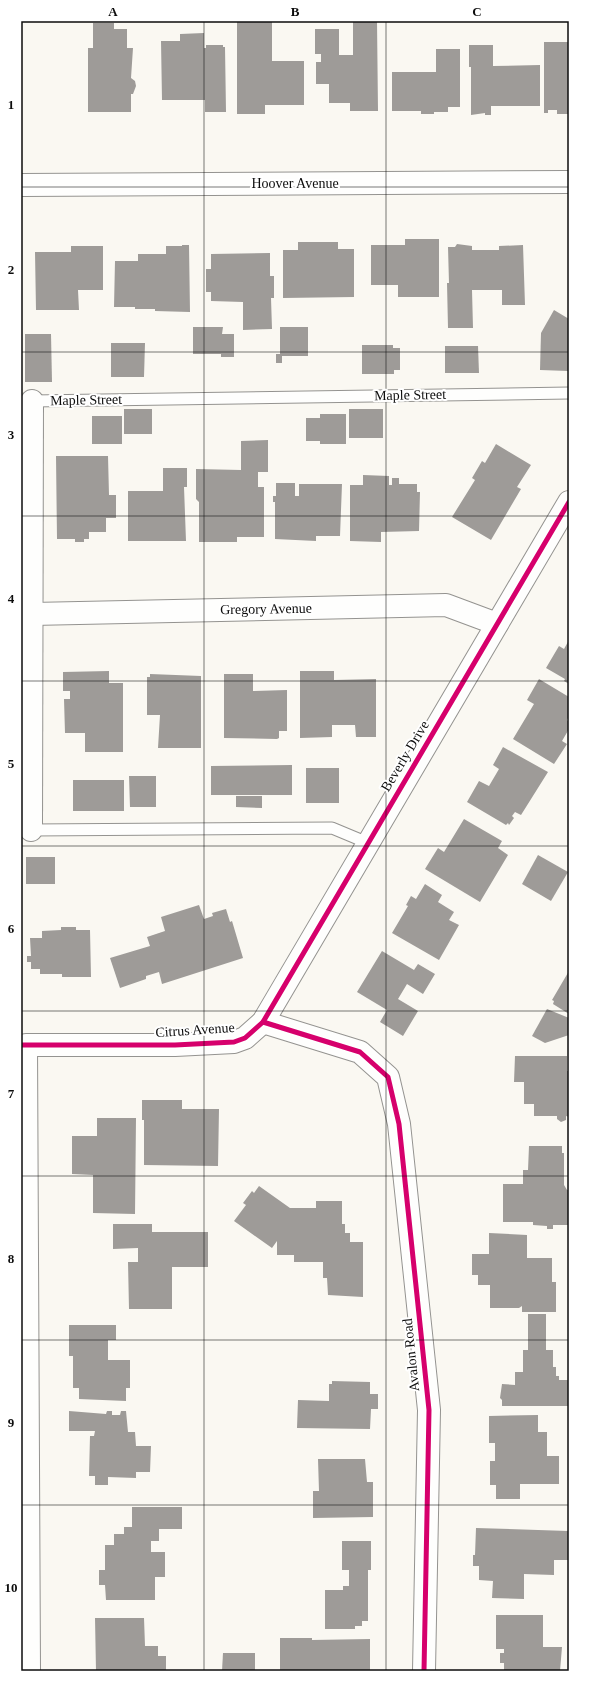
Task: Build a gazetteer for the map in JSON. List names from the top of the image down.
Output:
{
  "streets": {
    "street": [
      "Hoover Avenue",
      "Maple Street",
      "Gregory Avenue",
      "Beverly Drive",
      "Citrus Avenue",
      "Avalon Road"
    ]
  },
  "crossings": [
    ["Maple Street", "Gregory Avenue"],
    ["Gregory Avenue", "Beverly Drive"],
    ["Beverly Drive", "Citrus Avenue"],
    ["Beverly Drive", "Avalon Road"],
    ["Citrus Avenue", "Avalon Road"]
  ],
  "grid": {
    "columns": ["A", "B", "C"],
    "rows": [
      "1",
      "2",
      "3",
      "4",
      "5",
      "6",
      "7",
      "8",
      "9",
      "10"
    ]
  }
}
